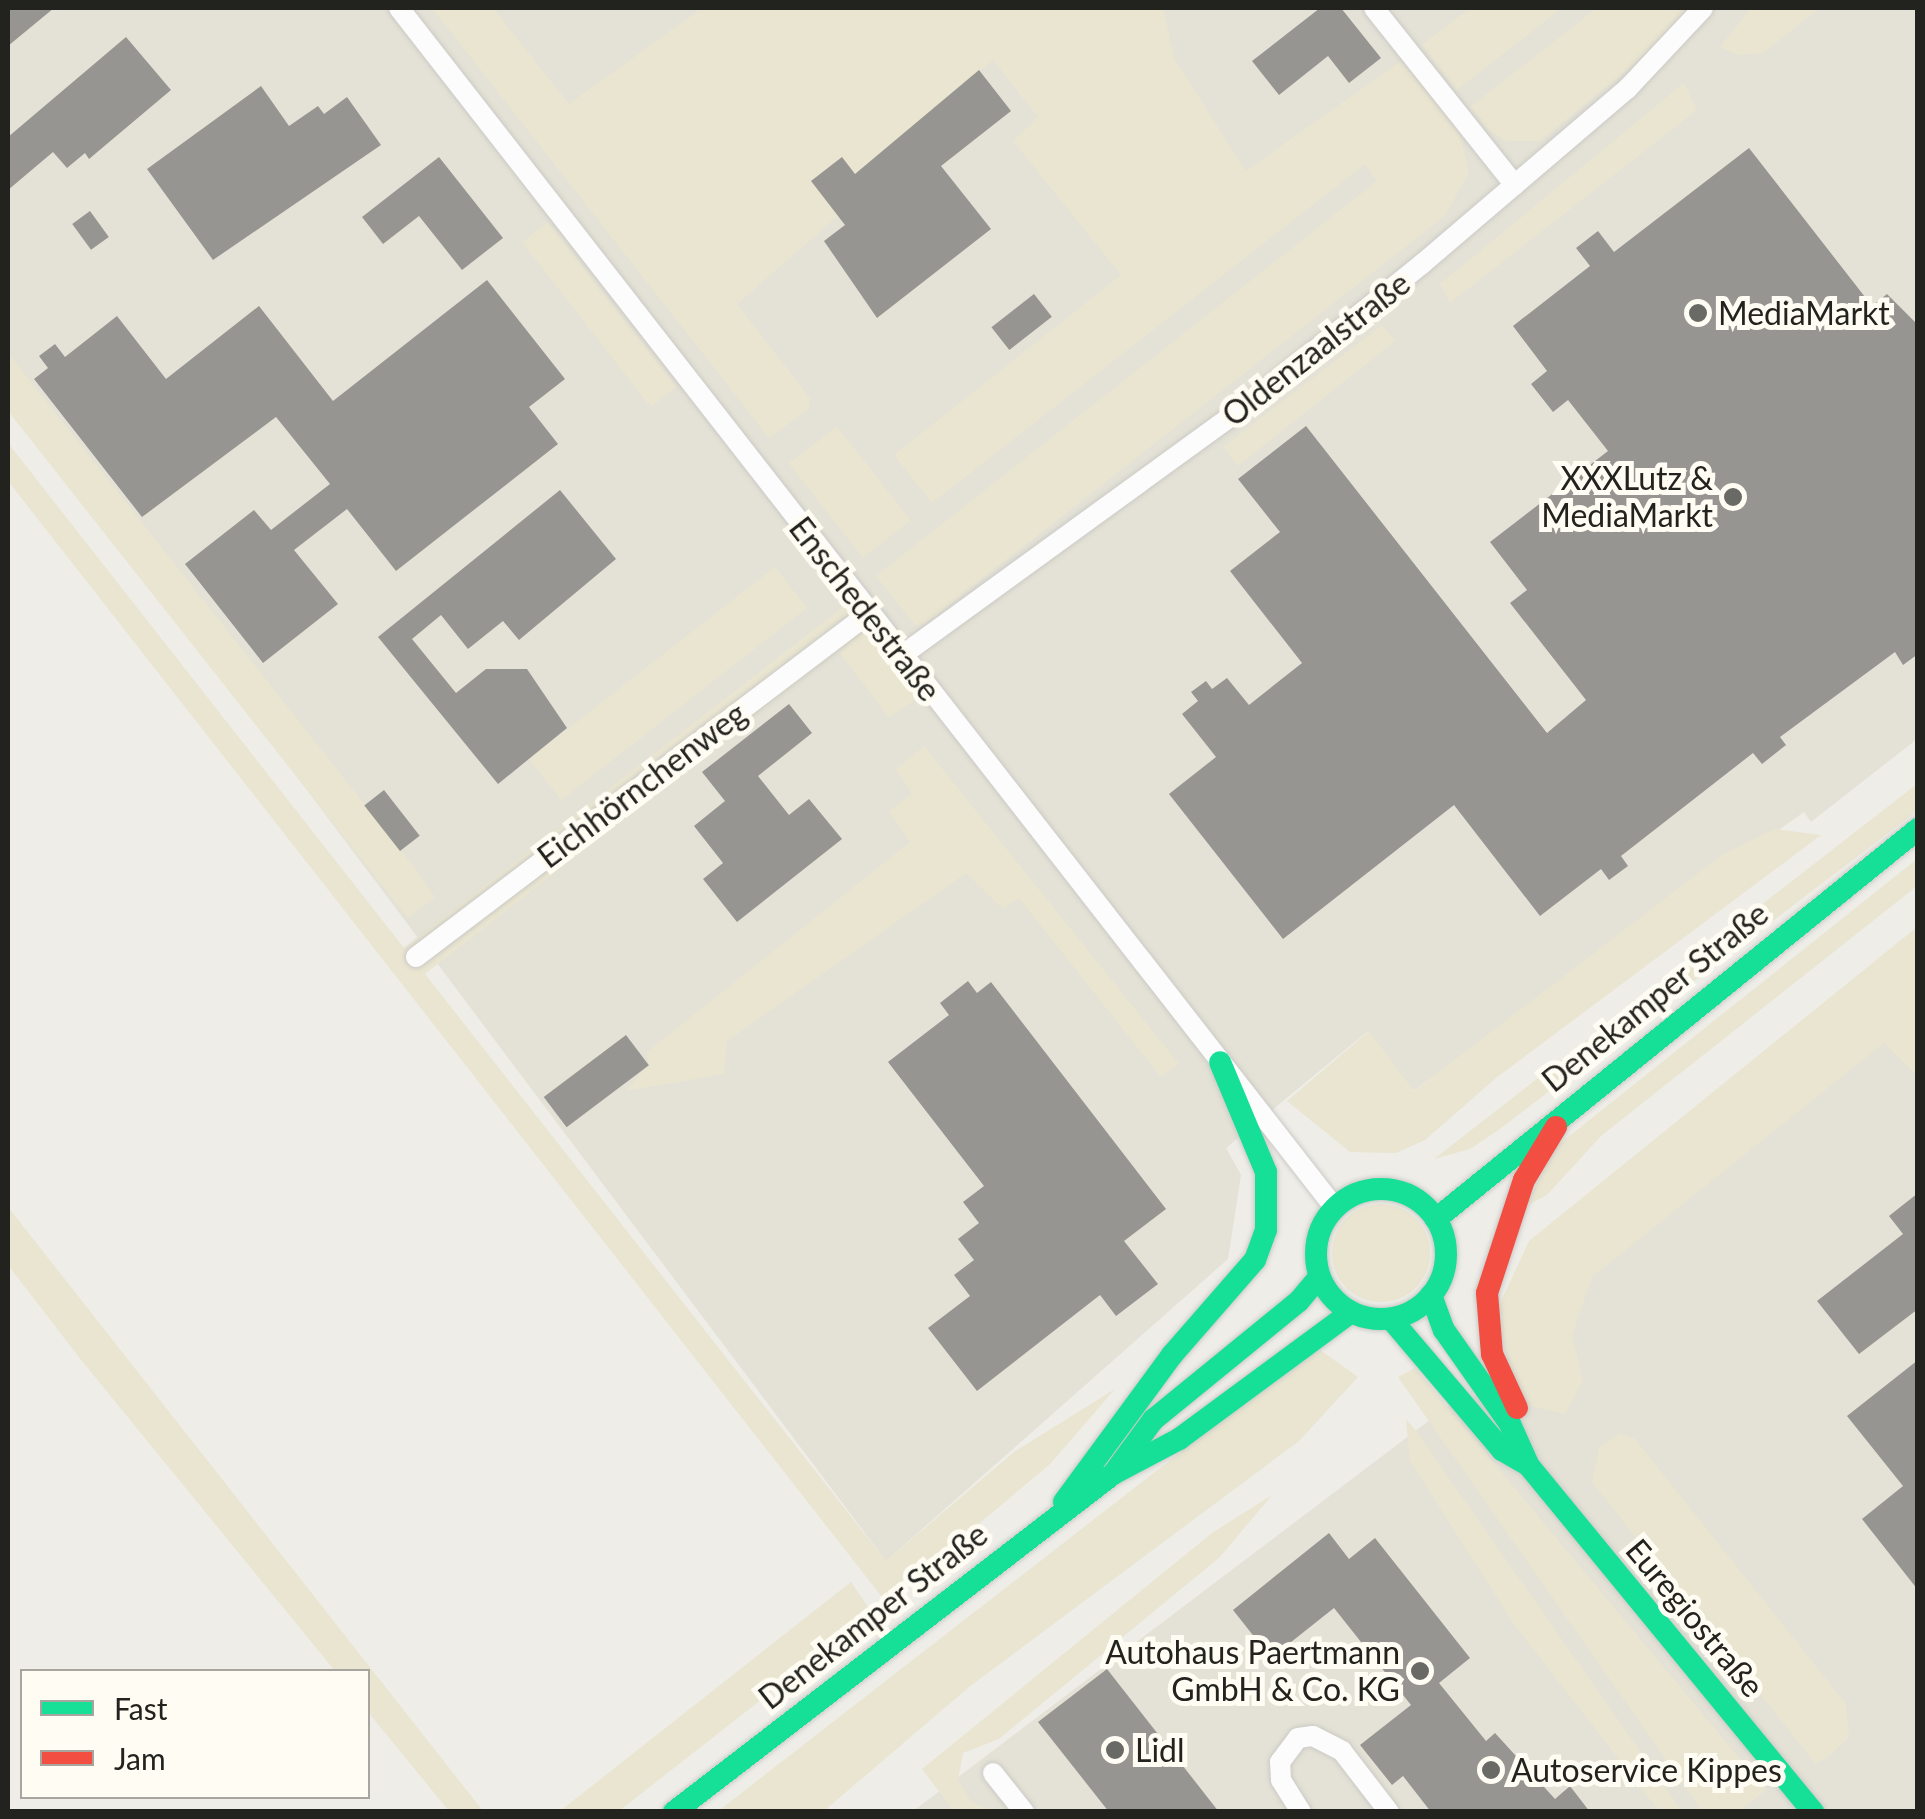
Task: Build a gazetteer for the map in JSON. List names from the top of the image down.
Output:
{
  "streets": {
    "main road": ["Denekamper Straße", "Euregiostraße"],
    "street": ["Oldenzaalstraße", "Enschedestraße", "Eichhörnchenweg"]
  },
  "crossings": [
    ["Oldenzaalstraße", "Enschedestraße"],
    ["Enschedestraße", "Eichhörnchenweg"],
    ["Enschedestraße", "Denekamper Straße"],
    ["Enschedestraße", "Euregiostraße"],
    ["Denekamper Straße", "Euregiostraße"]
  ],
  "places": [
    "MediaMarkt",
    "XXXLutz & MediaMarkt",
    "Autohaus Paertmann GmbH & Co. KG",
    "Lidl",
    "Autoservice Kippes"
  ],
  "legend": ["Fast", "Jam"]
}
